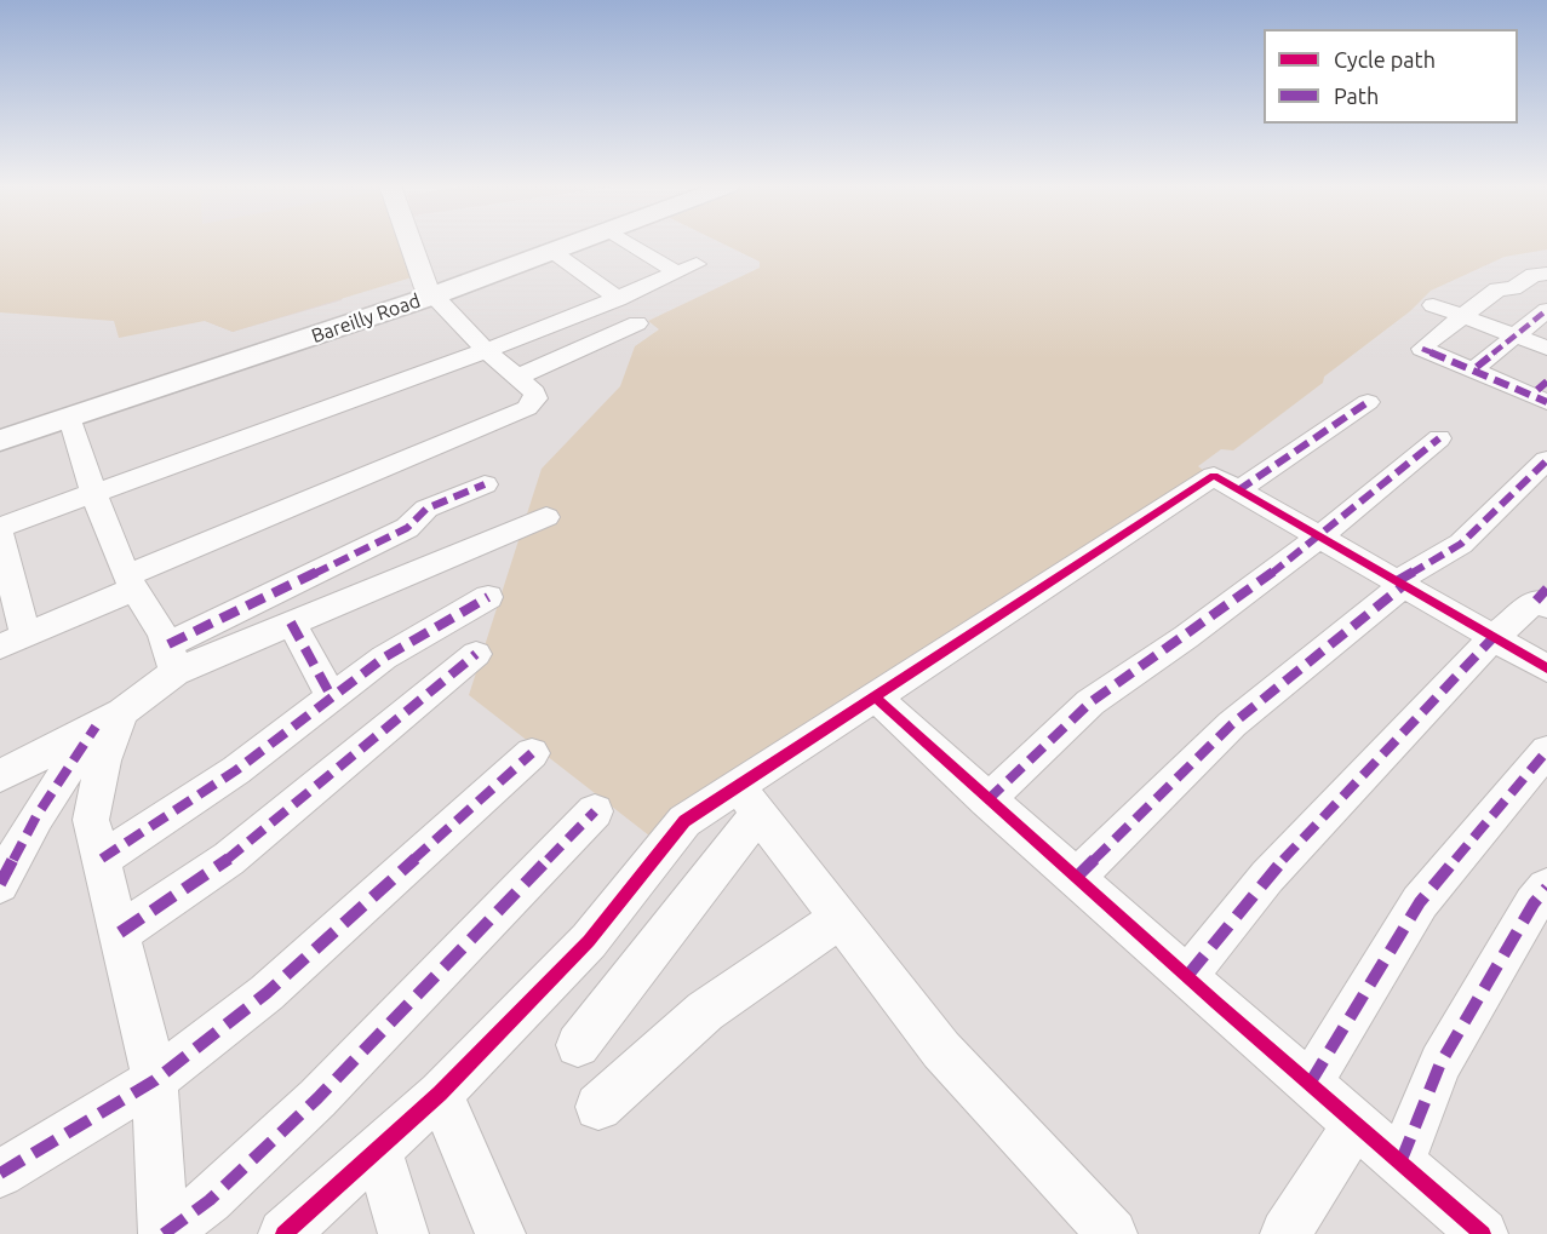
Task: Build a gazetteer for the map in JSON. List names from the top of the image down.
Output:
{
  "streets": {
    "highway": ["Bareilly Road"]
  },
  "legend": ["Cycle path", "Path"]
}
